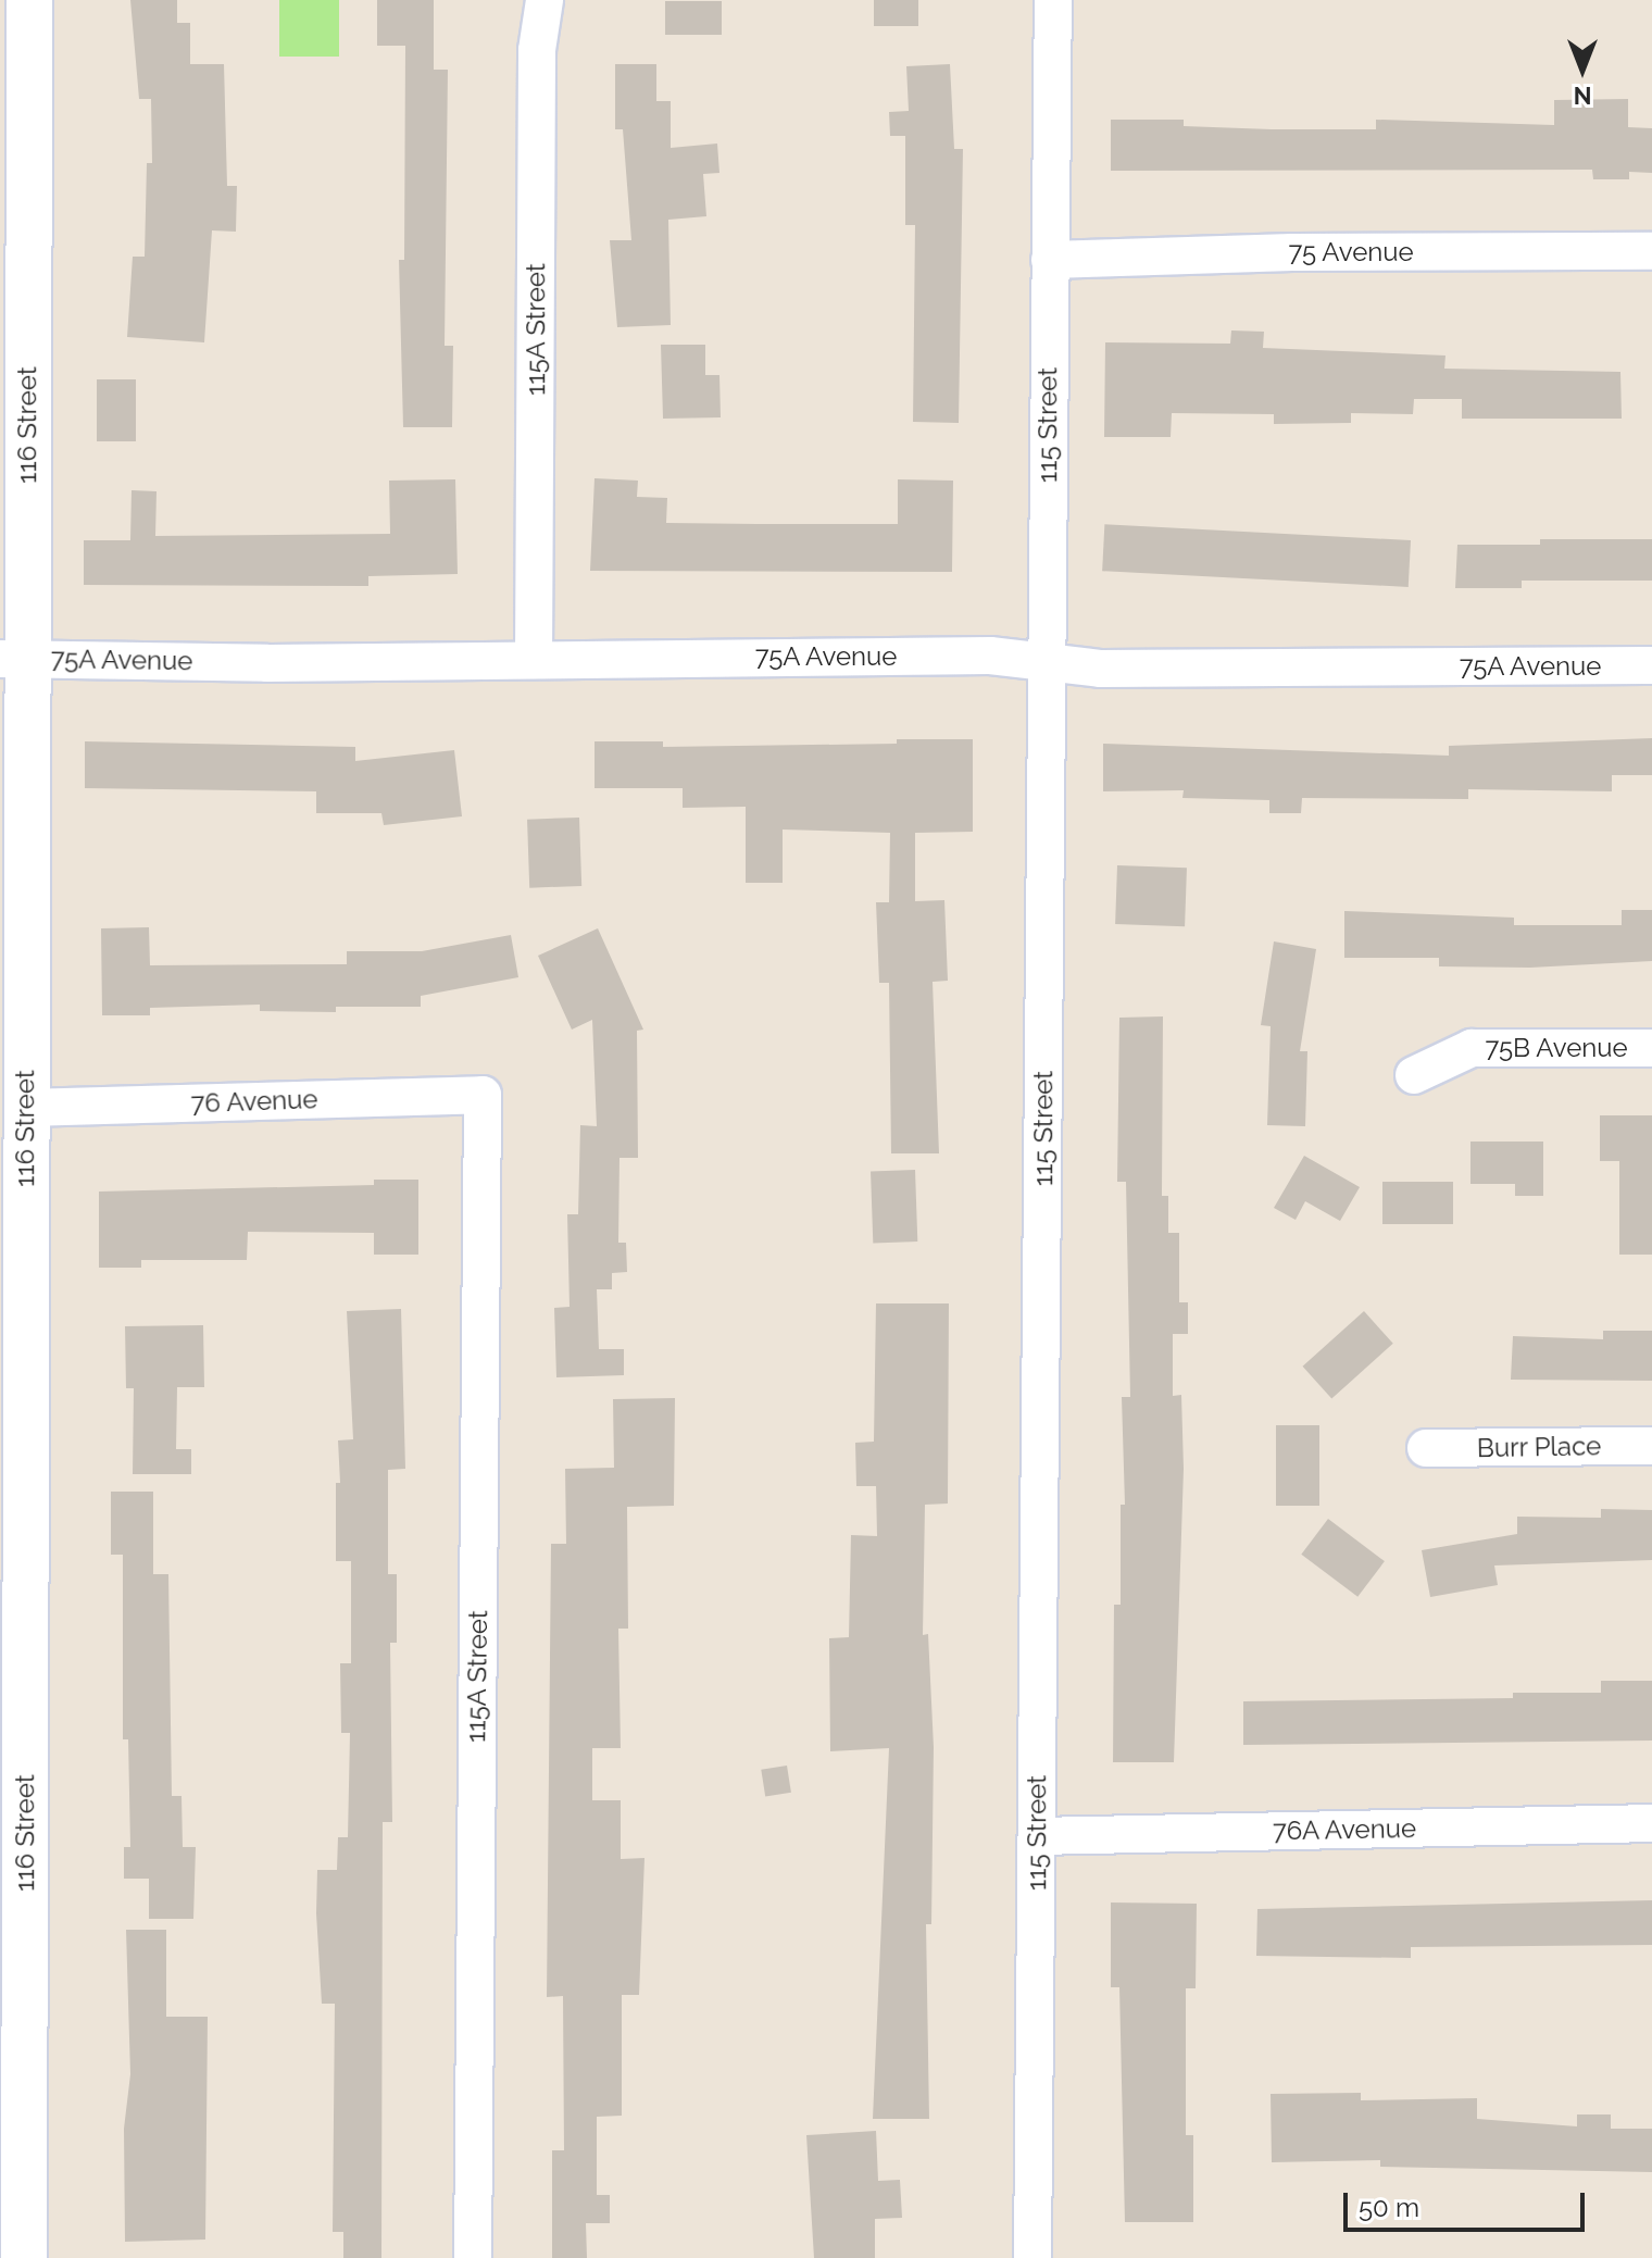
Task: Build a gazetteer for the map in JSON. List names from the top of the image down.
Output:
{
  "streets": {
    "street": [
      "75 Avenue",
      "115A Street",
      "116 Street",
      "115 Street",
      "75A Avenue",
      "75B Avenue",
      "76 Avenue",
      "Burr Place",
      "76A Avenue"
    ]
  },
  "crossings": [
    ["75 Avenue", "115 Street"],
    ["115A Street", "75A Avenue"],
    ["115A Street", "76 Avenue"],
    ["116 Street", "75A Avenue"],
    ["116 Street", "76 Avenue"],
    ["115 Street", "75A Avenue"],
    ["115 Street", "76A Avenue"]
  ],
  "scale_bar": "50 m",
  "north": "bottom"
}
